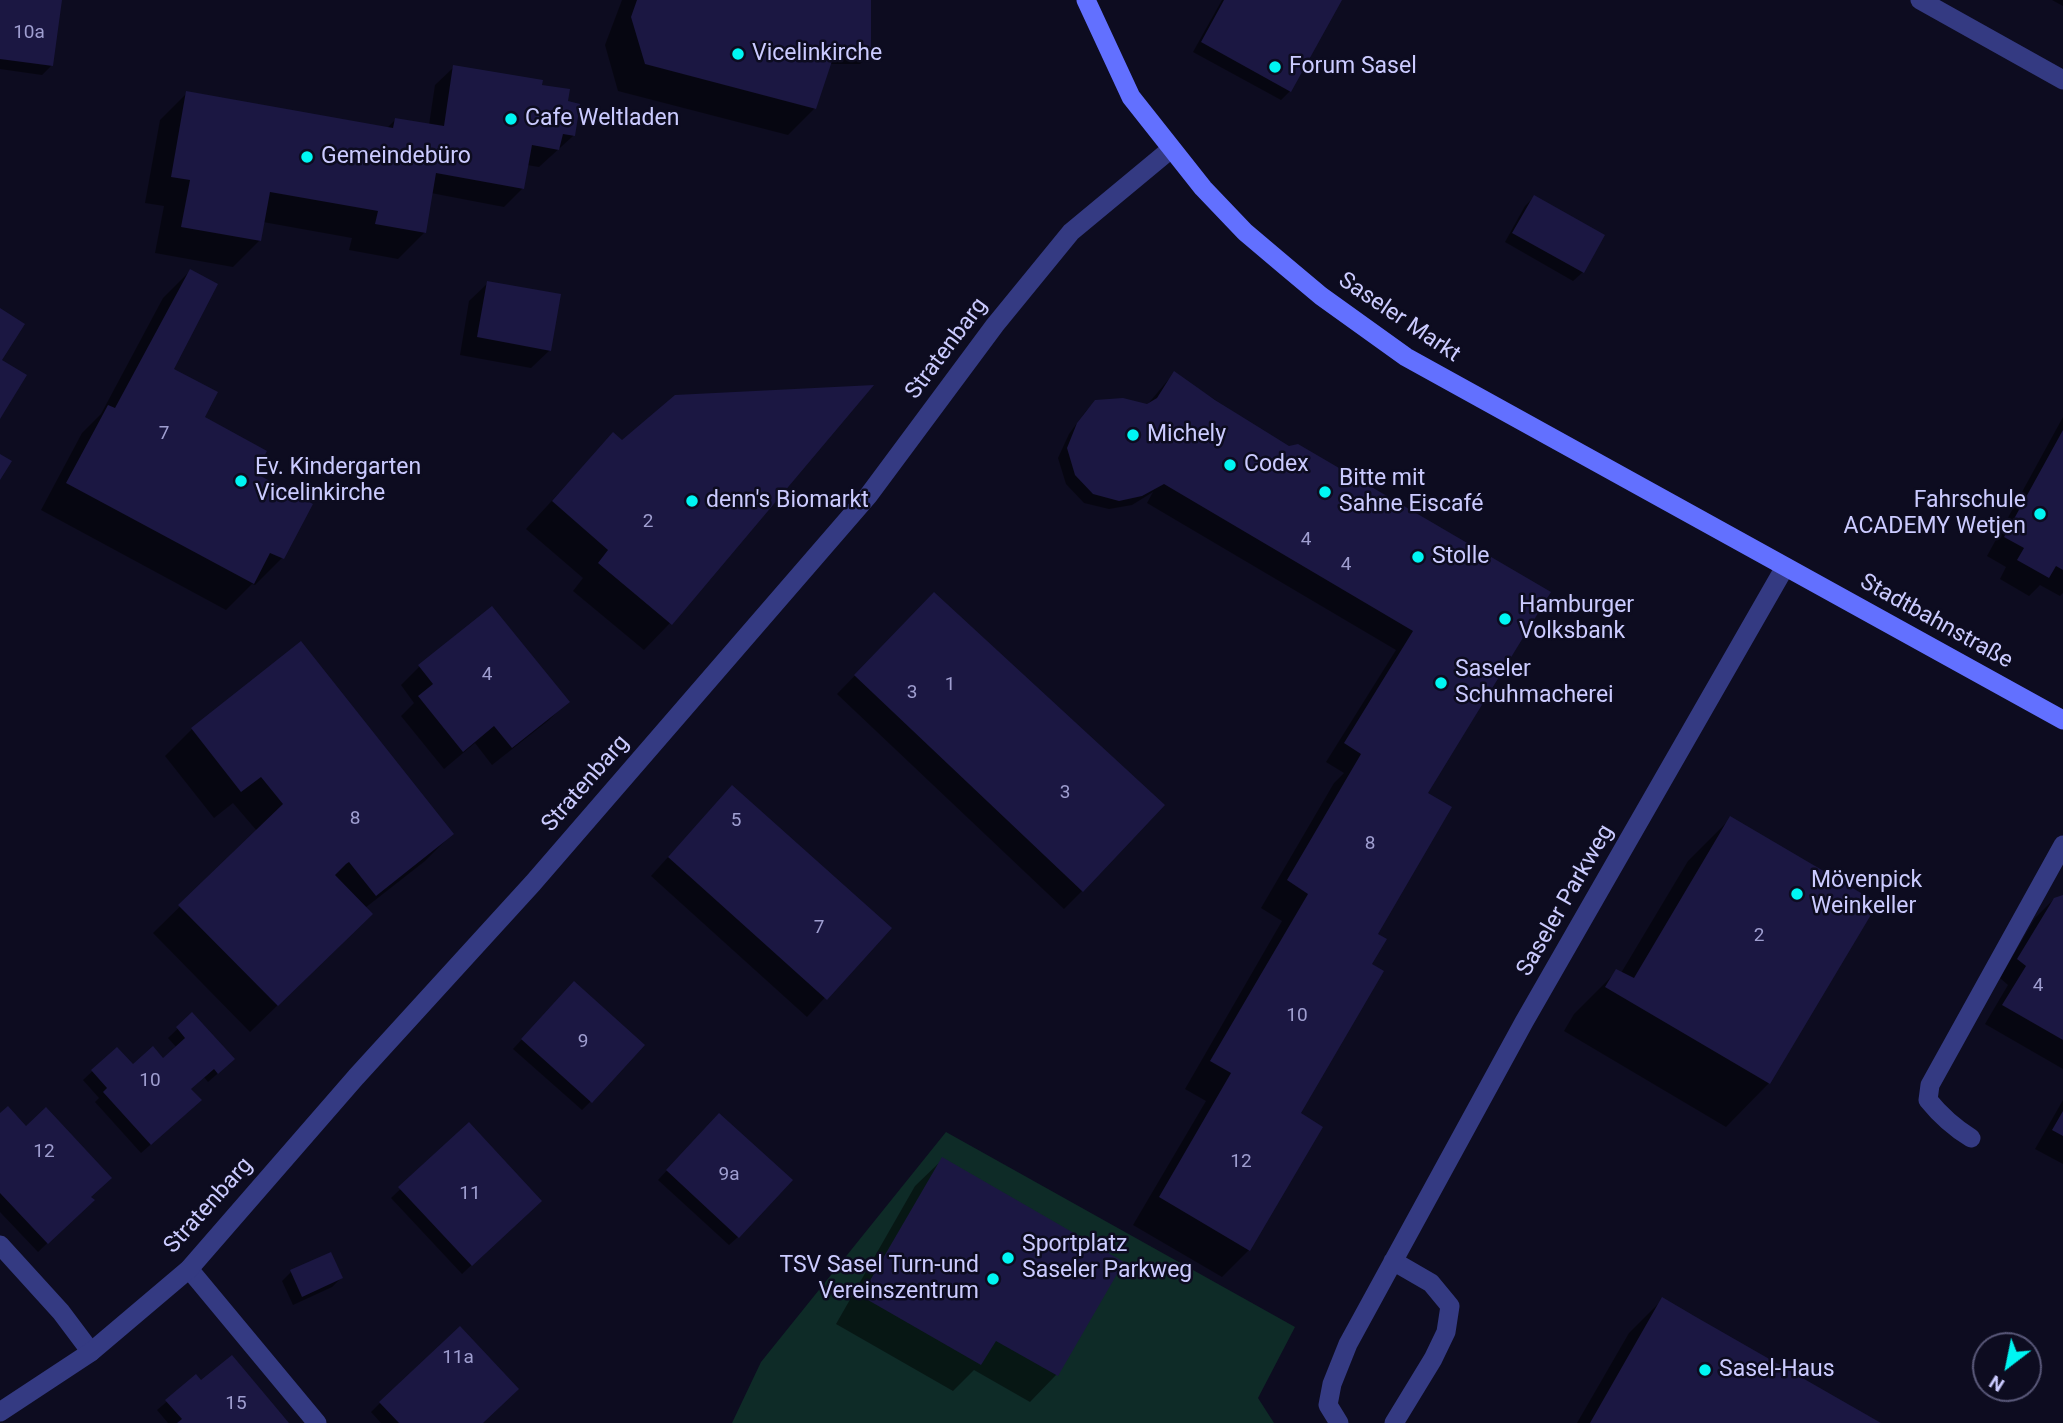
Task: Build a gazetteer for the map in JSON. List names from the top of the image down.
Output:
{
  "streets": {
    "main road": ["Saseler Markt", "Stadtbahnstraße"],
    "street": ["Stratenbarg", "Saseler Parkweg"]
  },
  "crossings": [
    ["Saseler Markt", "Stratenbarg"],
    ["Saseler Markt", "Stadtbahnstraße"],
    ["Saseler Markt", "Saseler Parkweg"],
    ["Stadtbahnstraße", "Saseler Parkweg"]
  ],
  "places": [
    "Vicelinkirche",
    "Forum Sasel",
    "Cafe Weltladen",
    "Gemeindebüro",
    "Michely",
    "Codex",
    "Ev. Kindergarten Vicelinkirche",
    "Bitte mit Sahne Eiscafé",
    "denn's Biomarkt",
    "Fahrschule ACADEMY Wetjen",
    "Stolle",
    "Hamburger Volksbank",
    "Saseler Schuhmacherei",
    "Mövenpick Weinkeller",
    "Sportplatz Saseler Parkweg",
    "TSV Sasel Turn-und Vereinszentrum",
    "Sasel-Haus"
  ],
  "house_numbers": [
    "10a",
    "7",
    "2",
    "4",
    "4",
    "4",
    "1",
    "3",
    "3",
    "8",
    "5",
    "8",
    "7",
    "2",
    "4",
    "10",
    "9",
    "10",
    "12",
    "12",
    "9a",
    "11",
    "11a",
    "15"
  ],
  "north": "bottom left"
}
